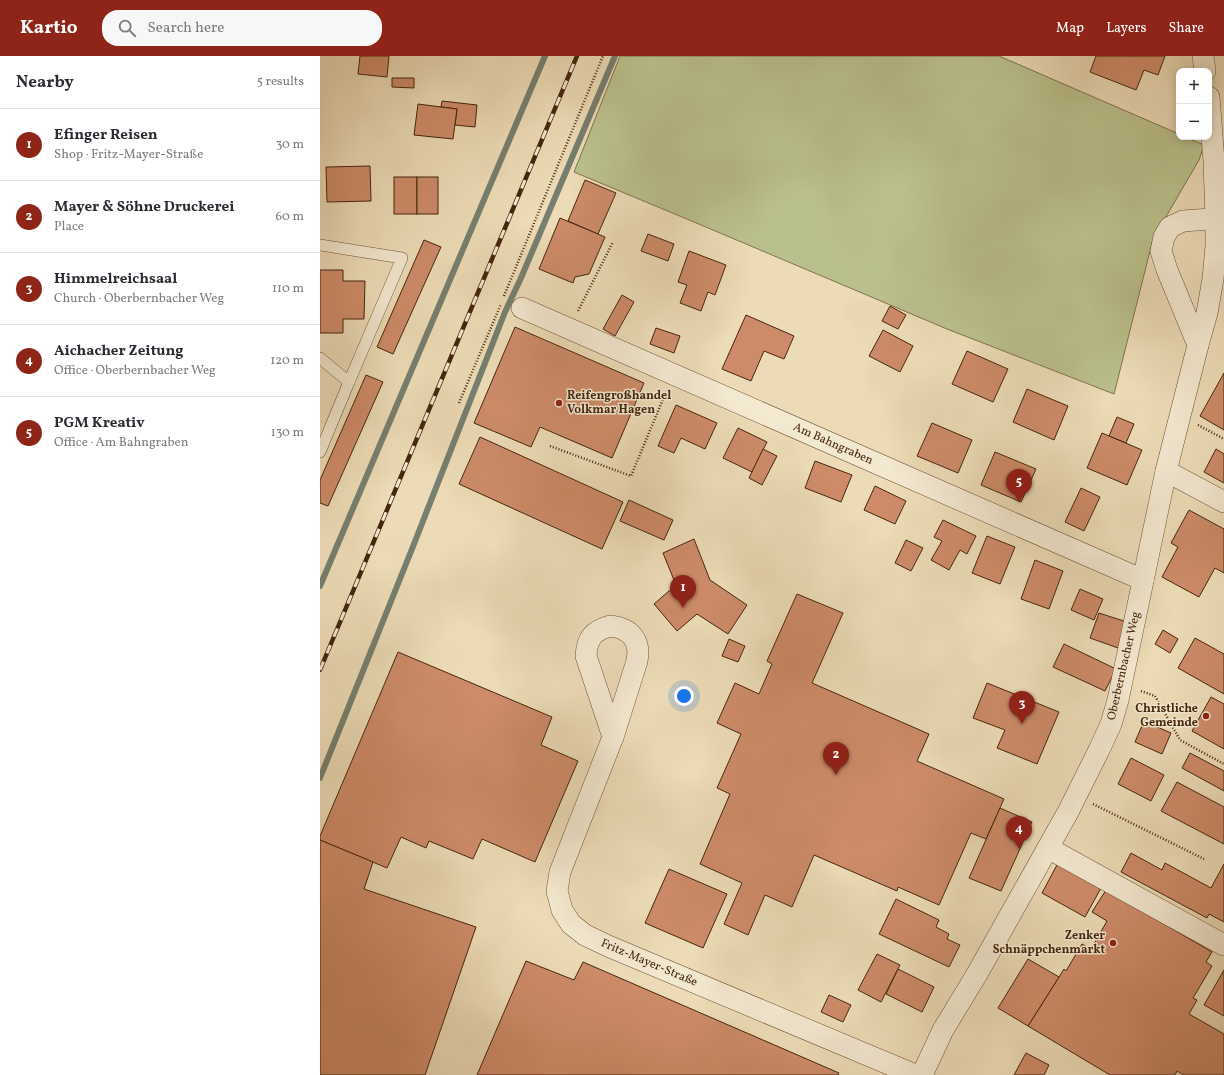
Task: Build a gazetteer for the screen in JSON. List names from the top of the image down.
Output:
{
  "streets": {
    "street": ["Am Bahngraben", "Oberbernbacher Weg", "Fritz-Mayer-Straße"]
  },
  "crossings": [
    ["Am Bahngraben", "Oberbernbacher Weg"]
  ],
  "places": ["Reifengroßhandel Volkmar Hagen", "Christliche Gemeinde", "Zenker Schnäppchenmarkt"],
  "page": {
    "header": "Kartio",
    "search": "Search here",
    "nav": ["Map", "Layers", "Share"],
    "heading": ["Nearby", "5 results"],
    "map_buttons": ["+", "−"],
    "list": [
      {
        "mark": "1",
        "name": "Efinger Reisen",
        "note": "Shop · Fritz-Mayer-Straße",
        "value": "30 m"
      },
      {
        "mark": "2",
        "name": "Mayer & Söhne Druckerei",
        "note": "Place",
        "value": "60 m"
      },
      {
        "mark": "3",
        "name": "Himmelreichsaal",
        "note": "Church · Oberbernbacher Weg",
        "value": "110 m"
      },
      {
        "mark": "4",
        "name": "Aichacher Zeitung",
        "note": "Office · Oberbernbacher Weg",
        "value": "120 m"
      },
      {
        "mark": "5",
        "name": "PGM Kreativ",
        "note": "Office · Am Bahngraben",
        "value": "130 m"
      }
    ],
    "pins": [
      "5",
      "1",
      "3",
      "2",
      "4"
    ]
  }
}
